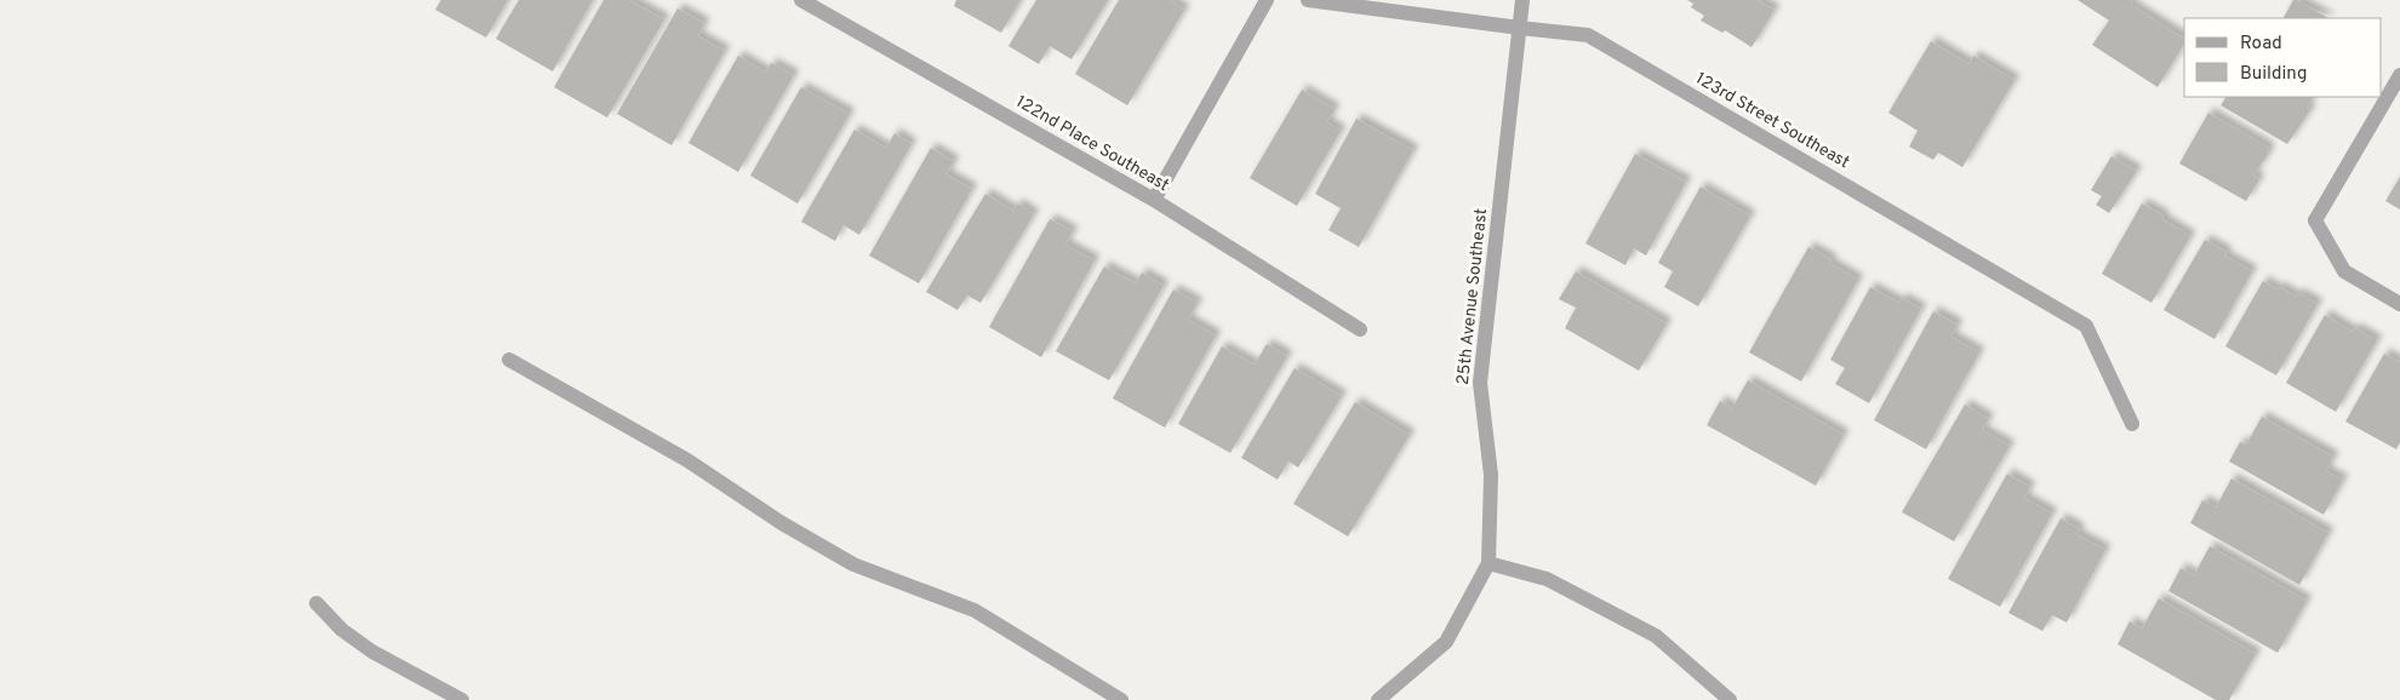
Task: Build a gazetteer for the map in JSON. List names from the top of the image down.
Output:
{
  "streets": {
    "street": ["123rd Street Southeast", "122nd Place Southeast", "25th Avenue Southeast"]
  },
  "crossings": [
    ["123rd Street Southeast", "25th Avenue Southeast"]
  ],
  "legend": ["Road", "Building"]
}
